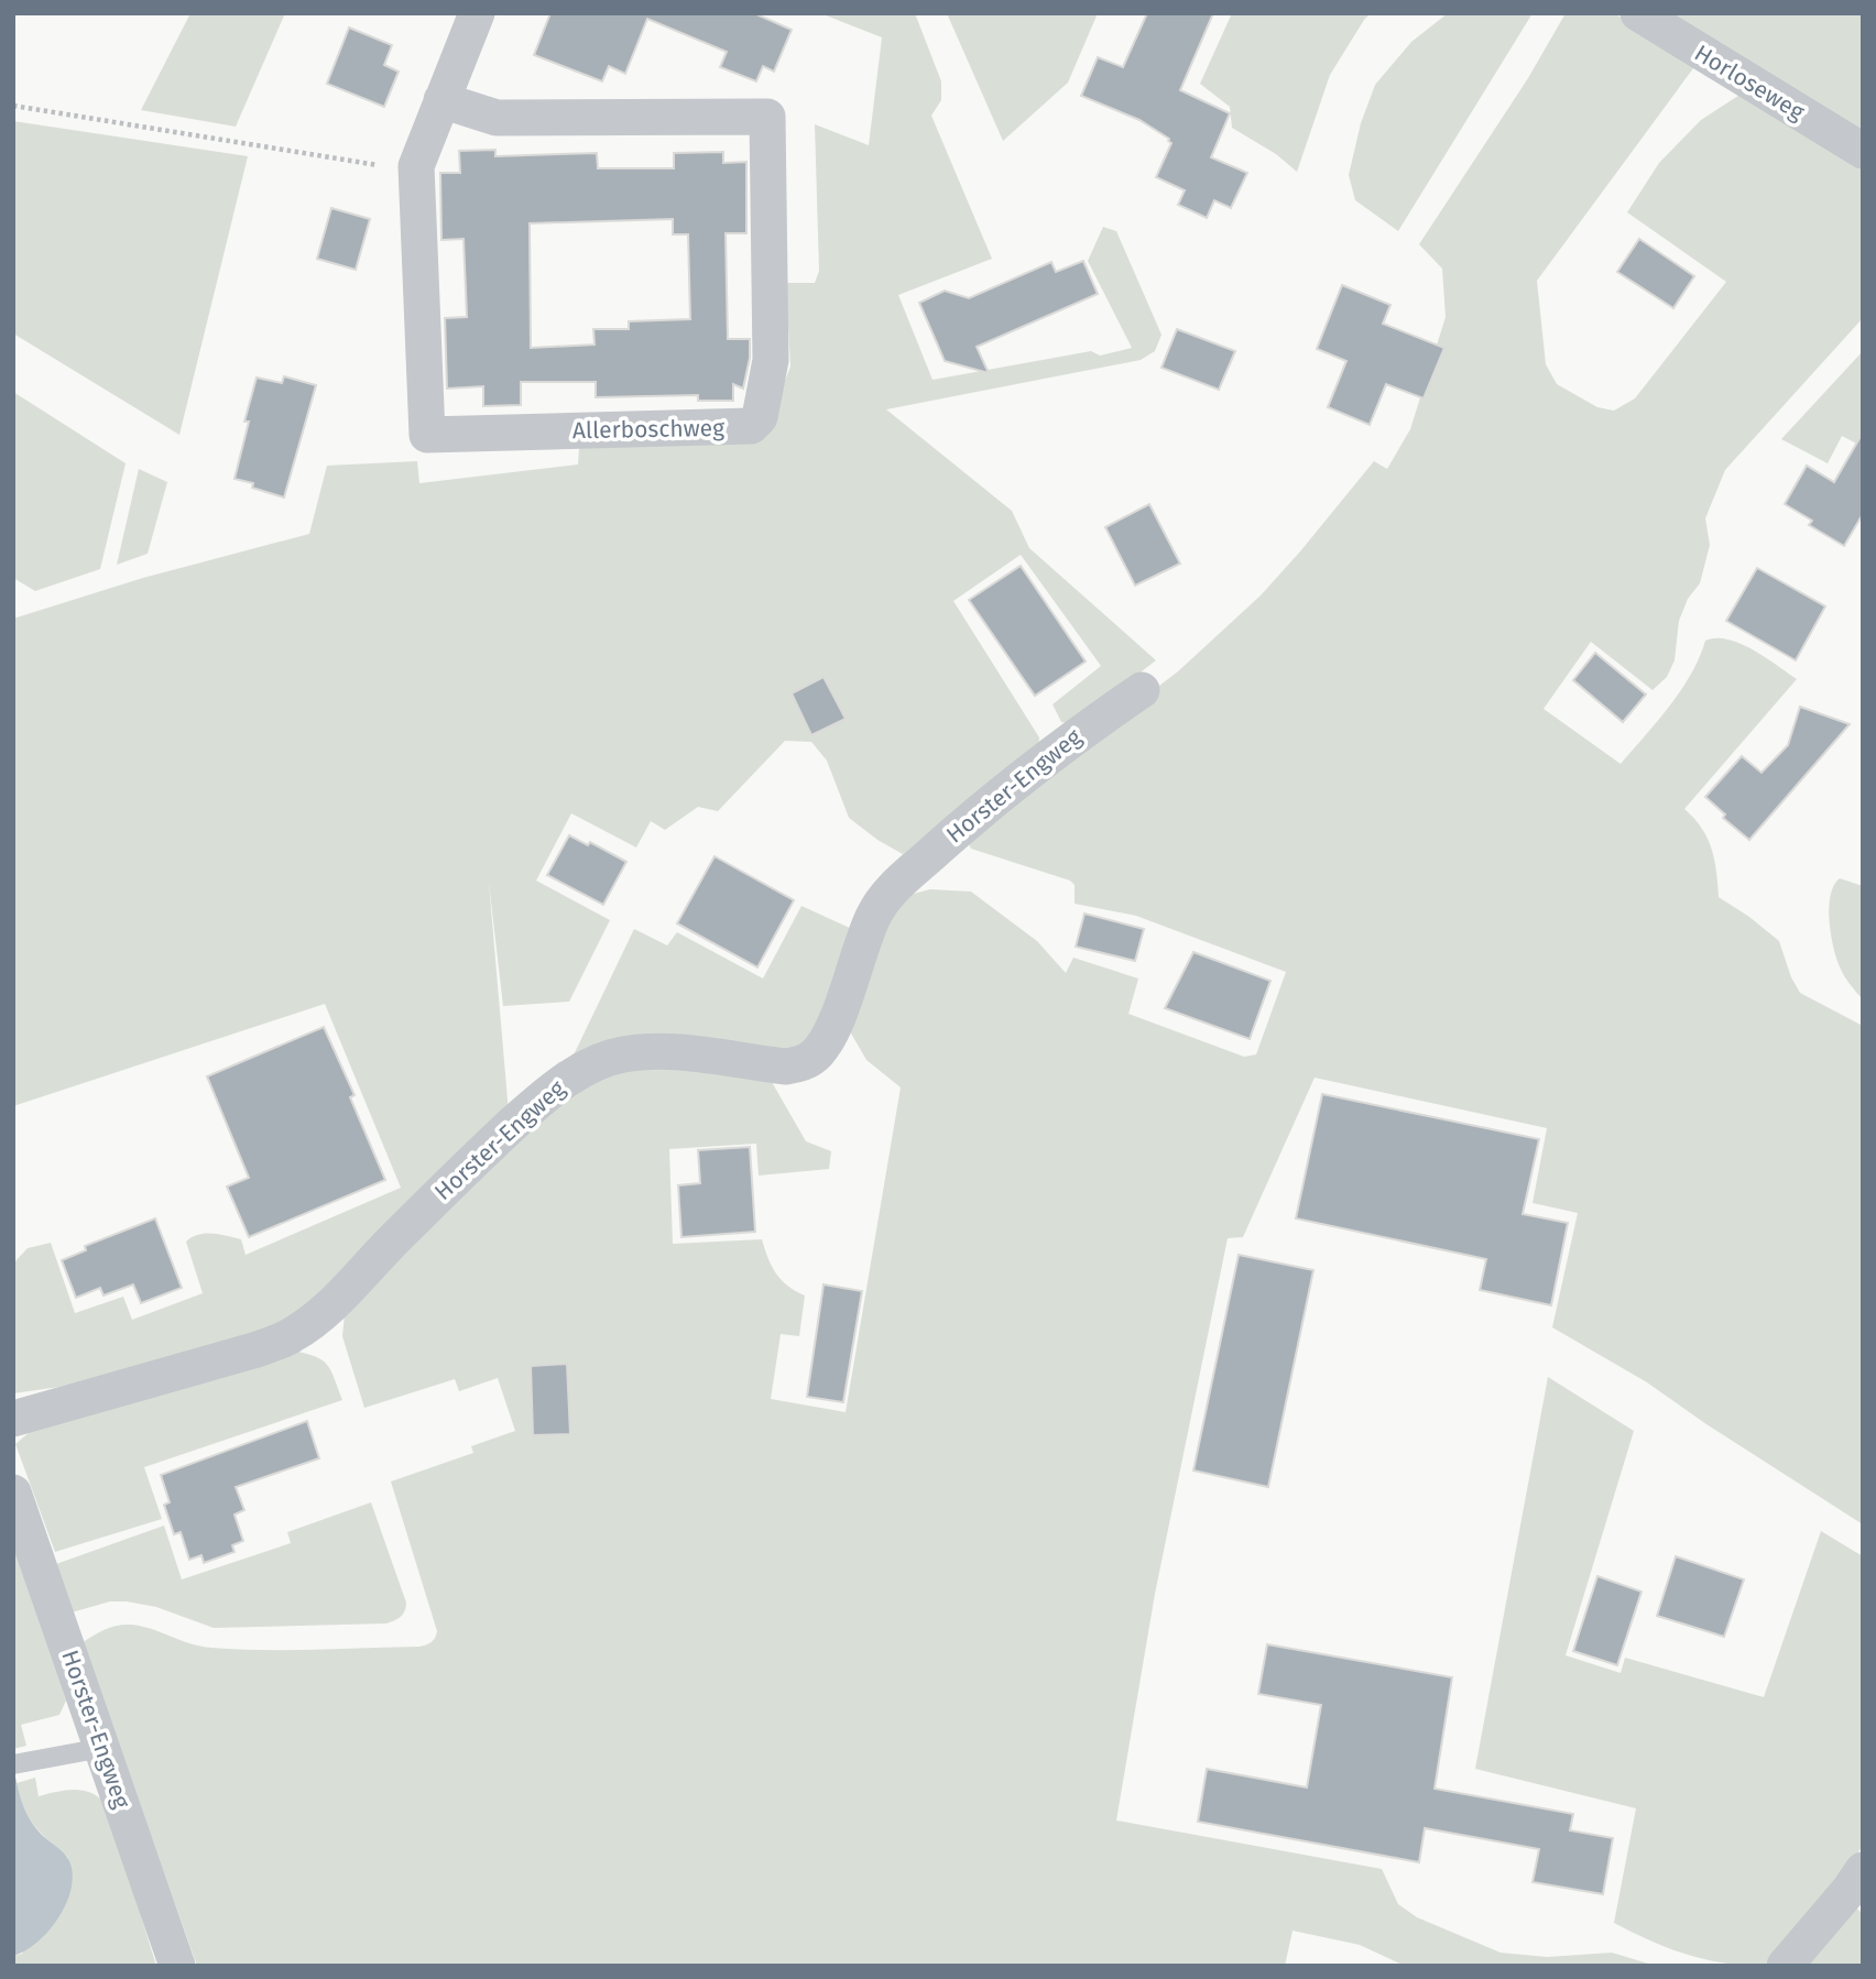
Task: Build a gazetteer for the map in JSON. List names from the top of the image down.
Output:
{
  "streets": {
    "street": ["Horloseweg", "Allerboschweg", "Horster-Engweg"]
  }
}
